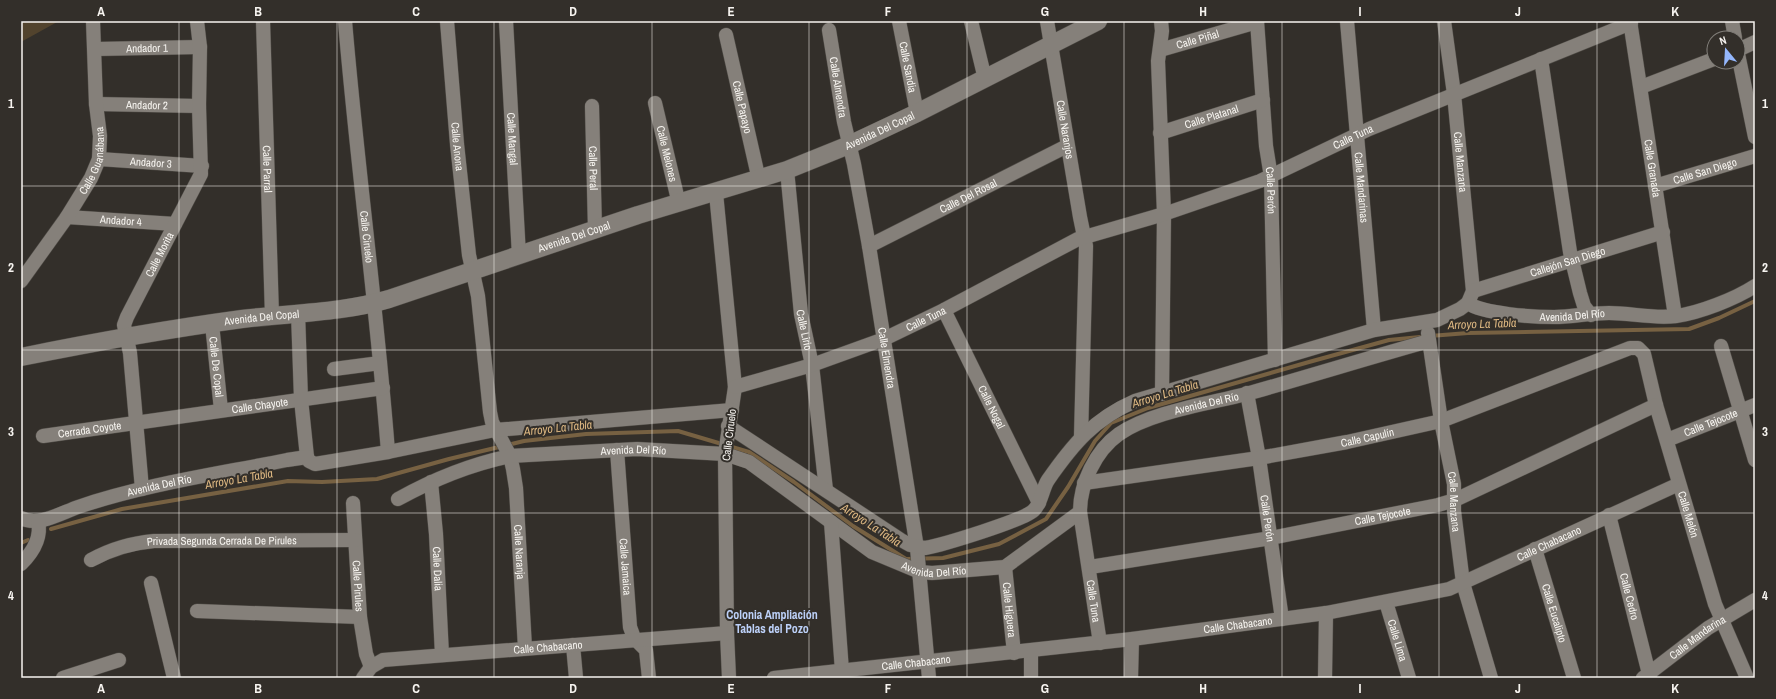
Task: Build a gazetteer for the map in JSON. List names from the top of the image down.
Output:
{
  "streets": {
    "street": [
      "Calle Piñal",
      "Andador 1",
      "Calle Sandia",
      "Calle Almendra",
      "Andador 2",
      "Calle Papayo",
      "Calle Platanal",
      "Calle Naranjos",
      "Avenida Del Copal",
      "Calle Tuna",
      "Calle Mangal",
      "Calle Anona",
      "Calle Melones",
      "Calle Guanábana",
      "Calle Manzana",
      "Andador 3",
      "Calle Peral",
      "Calle Parral",
      "Calle Granada",
      "Calle San Diego",
      "Calle Mandarinas",
      "Calle Perón",
      "Calle Del Rosal",
      "Andador 4",
      "Calle Ciruelo",
      "Calle Morita",
      "Callejón San Diego",
      "Avenida Del Río",
      "Calle Lirio",
      "Calle Elmendra",
      "Calle De Copal",
      "Calle Chayote",
      "Calle Nogal",
      "Calle Tejocote",
      "Cerrada Coyote",
      "Calle Capulín",
      "Calle Melón",
      "Privada Segunda Cerrada De Pirules",
      "Calle Chabacano",
      "Calle Naranja",
      "Calle Jamaica",
      "Calle Dalia",
      "Calle Pirules",
      "Calle Cedro",
      "Calle Higuera",
      "Calle Eucalipto",
      "Calle Mandarina",
      "Calle Lima"
    ]
  },
  "crossings": [
    ["Calle Piñal", "Calle Perón"],
    ["Andador 1", "Calle Guanábana"],
    ["Andador 1", "Calle Morita"],
    ["Calle Sandia", "Avenida Del Copal"],
    ["Calle Almendra", "Avenida Del Copal"],
    ["Calle Almendra", "Calle Elmendra"],
    ["Andador 2", "Calle Guanábana"],
    ["Andador 2", "Calle Morita"],
    ["Calle Papayo", "Avenida Del Copal"],
    ["Calle Platanal", "Calle Perón"],
    ["Calle Naranjos", "Avenida Del Copal"],
    ["Calle Naranjos", "Calle Tuna"],
    ["Calle Naranjos", "Calle Del Rosal"],
    ["Avenida Del Copal", "Calle Mangal"],
    ["Avenida Del Copal", "Calle Anona"],
    ["Avenida Del Copal", "Calle Melones"],
    ["Avenida Del Copal", "Calle Peral"],
    ["Avenida Del Copal", "Calle Parral"],
    ["Avenida Del Copal", "Calle Ciruelo"],
    ["Avenida Del Copal", "Calle Morita"],
    ["Avenida Del Copal", "Calle Lirio"],
    ["Avenida Del Copal", "Calle Elmendra"],
    ["Avenida Del Copal", "Calle De Copal"],
    ["Calle Tuna", "Calle Manzana"],
    ["Calle Tuna", "Calle Granada"],
    ["Calle Tuna", "Calle Mandarinas"],
    ["Calle Tuna", "Calle Perón"],
    ["Calle Tuna", "Calle Ciruelo"],
    ["Calle Tuna", "Avenida Del Río"],
    ["Calle Tuna", "Calle Lirio"],
    ["Calle Tuna", "Calle Elmendra"],
    ["Calle Tuna", "Calle Nogal"],
    ["Calle Tuna", "Calle Tejocote"],
    ["Calle Tuna", "Calle Chabacano"],
    ["Calle Guanábana", "Andador 3"],
    ["Calle Guanábana", "Andador 4"],
    ["Calle Manzana", "Callejón San Diego"],
    ["Calle Manzana", "Avenida Del Río"],
    ["Calle Manzana", "Calle Tejocote"],
    ["Calle Manzana", "Calle Capulín"],
    ["Calle Manzana", "Calle Chabacano"],
    ["Andador 3", "Calle Morita"],
    ["Calle Granada", "Calle San Diego"],
    ["Calle Granada", "Callejón San Diego"],
    ["Calle Granada", "Avenida Del Río"],
    ["Calle Mandarinas", "Avenida Del Río"],
    ["Calle Perón", "Avenida Del Río"],
    ["Calle Perón", "Calle Tejocote"],
    ["Calle Perón", "Calle Capulín"],
    ["Calle Perón", "Calle Chabacano"],
    ["Calle Del Rosal", "Calle Elmendra"],
    ["Andador 4", "Calle Morita"],
    ["Calle Ciruelo", "Avenida Del Río"],
    ["Calle Ciruelo", "Calle Chayote"],
    ["Calle Ciruelo", "Calle Chabacano"],
    ["Calle Morita", "Avenida Del Río"],
    ["Calle Morita", "Calle Chayote"],
    ["Calle Morita", "Cerrada Coyote"],
    ["Callejón San Diego", "Avenida Del Río"],
    ["Avenida Del Río", "Calle Lirio"],
    ["Avenida Del Río", "Calle Elmendra"],
    ["Avenida Del Río", "Calle Nogal"],
    ["Avenida Del Río", "Calle Capulín"],
    ["Avenida Del Río", "Calle Naranja"],
    ["Avenida Del Río", "Calle Jamaica"],
    ["Avenida Del Río", "Calle Dalia"],
    ["Avenida Del Río", "Calle Higuera"],
    ["Calle De Copal", "Calle Chayote"],
    ["Calle Chayote", "Cerrada Coyote"],
    ["Calle Tejocote", "Calle Melón"],
    ["Calle Capulín", "Calle Melón"],
    ["Calle Melón", "Calle Chabacano"],
    ["Calle Melón", "Calle Mandarina"],
    ["Privada Segunda Cerrada De Pirules", "Calle Pirules"],
    ["Calle Chabacano", "Calle Naranja"],
    ["Calle Chabacano", "Calle Jamaica"],
    ["Calle Chabacano", "Calle Dalia"],
    ["Calle Chabacano", "Calle Pirules"],
    ["Calle Chabacano", "Calle Cedro"],
    ["Calle Chabacano", "Calle Higuera"],
    ["Calle Chabacano", "Calle Eucalipto"],
    ["Calle Chabacano", "Calle Lima"],
    ["Calle Cedro", "Calle Mandarina"]
  ],
  "districts": ["Colonia Ampliación Tablas del Pozo"],
  "water": ["Arroyo La Tabla"],
  "north": "top",
  "grid": {
    "columns": [
      "A",
      "B",
      "C",
      "D",
      "E",
      "F",
      "G",
      "H",
      "I",
      "J",
      "K"
    ],
    "rows": [
      "1",
      "2",
      "3",
      "4"
    ]
  }
}
